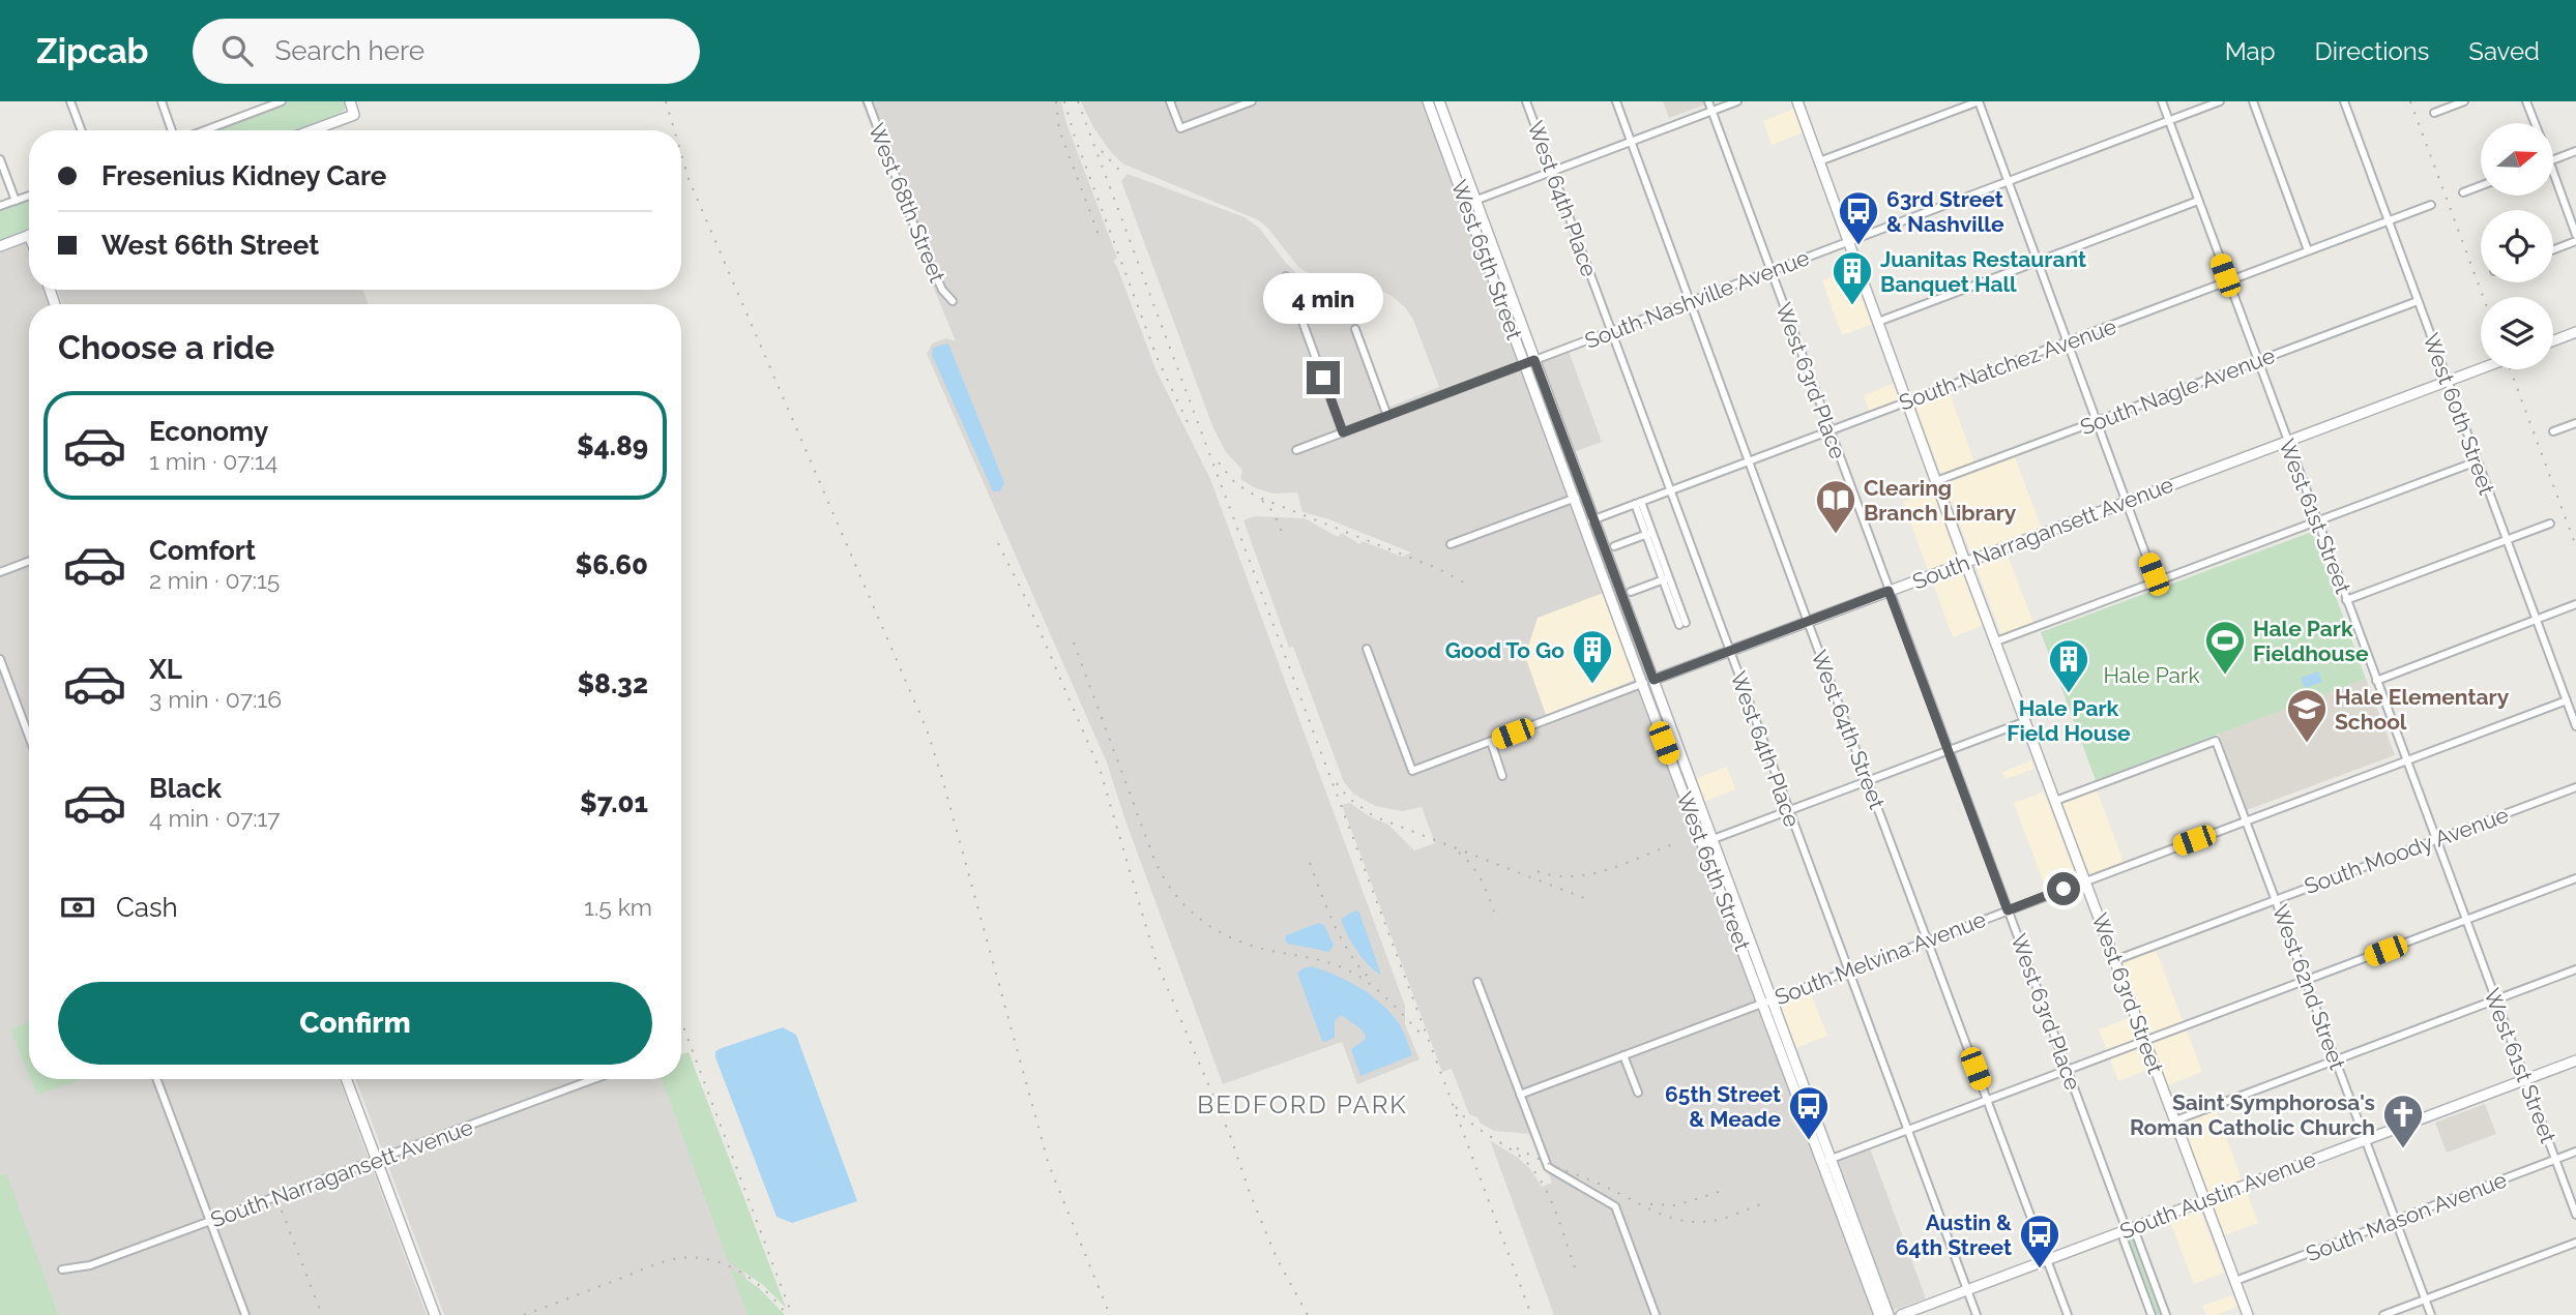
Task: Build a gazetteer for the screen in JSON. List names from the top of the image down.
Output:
{
  "streets": {
    "street": [
      "West 64th Place",
      "West 68th Street",
      "West 65th Street",
      "South Nashville Avenue",
      "South Natchez Avenue",
      "West 63rd Place",
      "South Nagle Avenue",
      "West 60th Street",
      "West 61st Street",
      "South Narragansett Avenue",
      "West 64th Street",
      "South Moody Avenue",
      "South Melvina Avenue",
      "West 62nd Street",
      "West 63rd Street",
      "South Austin Avenue",
      "South Mason Avenue"
    ]
  },
  "crossings": [
    ["West 64th Place", "South Nashville Avenue"],
    ["West 64th Place", "South Natchez Avenue"],
    ["West 64th Place", "South Narragansett Avenue"],
    ["West 64th Place", "South Melvina Avenue"],
    ["West 64th Place", "South Austin Avenue"],
    ["West 65th Street", "South Nashville Avenue"],
    ["West 65th Street", "South Natchez Avenue"],
    ["West 65th Street", "South Narragansett Avenue"],
    ["West 65th Street", "South Melvina Avenue"],
    ["South Nashville Avenue", "West 63rd Place"],
    ["South Nashville Avenue", "West 61st Street"],
    ["South Nashville Avenue", "West 64th Street"],
    ["South Nashville Avenue", "West 63rd Street"],
    ["South Natchez Avenue", "West 63rd Place"],
    ["South Natchez Avenue", "West 60th Street"],
    ["South Natchez Avenue", "West 61st Street"],
    ["South Natchez Avenue", "West 64th Street"],
    ["South Natchez Avenue", "West 63rd Street"],
    ["West 63rd Place", "South Narragansett Avenue"],
    ["West 63rd Place", "South Melvina Avenue"],
    ["West 63rd Place", "South Austin Avenue"],
    ["South Nagle Avenue", "West 60th Street"],
    ["South Nagle Avenue", "West 61st Street"],
    ["South Nagle Avenue", "West 63rd Street"],
    ["West 60th Street", "South Narragansett Avenue"],
    ["West 60th Street", "South Melvina Avenue"],
    ["West 61st Street", "South Narragansett Avenue"],
    ["West 61st Street", "South Moody Avenue"],
    ["West 61st Street", "South Melvina Avenue"],
    ["West 61st Street", "South Austin Avenue"],
    ["West 61st Street", "South Mason Avenue"],
    ["South Narragansett Avenue", "West 64th Street"],
    ["South Narragansett Avenue", "West 63rd Street"],
    ["West 64th Street", "South Melvina Avenue"],
    ["West 64th Street", "South Austin Avenue"],
    ["South Moody Avenue", "West 62nd Street"],
    ["South Moody Avenue", "West 63rd Street"],
    ["South Melvina Avenue", "West 62nd Street"],
    ["South Melvina Avenue", "West 63rd Street"],
    ["West 62nd Street", "West 63rd Street"],
    ["West 62nd Street", "South Austin Avenue"],
    ["West 62nd Street", "South Mason Avenue"],
    ["West 63rd Street", "South Austin Avenue"],
    ["West 63rd Street", "South Mason Avenue"]
  ],
  "districts": ["BEDFORD PARK"],
  "parks": ["Hale Park"],
  "places": {
    "bus stop": ["63rd Street & Nashville", "65th Street & Meade", "Austin & 64th Street"],
    "building": ["Juanitas Restaurant Banquet Hall", "Good To Go", "Hale Park Field House"],
    "library": ["Clearing Branch Library"],
    "sports": ["Hale Park Fieldhouse"],
    "school or university": ["Hale Elementary School"],
    "church": ["Saint Symphorosa's Roman Catholic Church"]
  },
  "north": "right",
  "page": {
    "header": "Zipcab",
    "search": "Search here",
    "nav": ["Map", "Directions", "Saved"],
    "banner": ["Fresenius Kidney Care", "West 66th Street"],
    "bubble": "4 min",
    "heading": "Choose a ride",
    "list": [
      {
        "name": "Economy",
        "note": "1 min · 07:14",
        "value": "$4.89"
      },
      {
        "name": "Comfort",
        "note": "2 min · 07:15",
        "value": "$6.60"
      },
      {
        "name": "XL",
        "note": "3 min · 07:16",
        "value": "$8.32"
      },
      {
        "name": "Black",
        "note": "4 min · 07:17",
        "value": "$7.01"
      }
    ],
    "pay": ["Cash", "1.5 km"],
    "buttons": "Confirm"
  }
}
